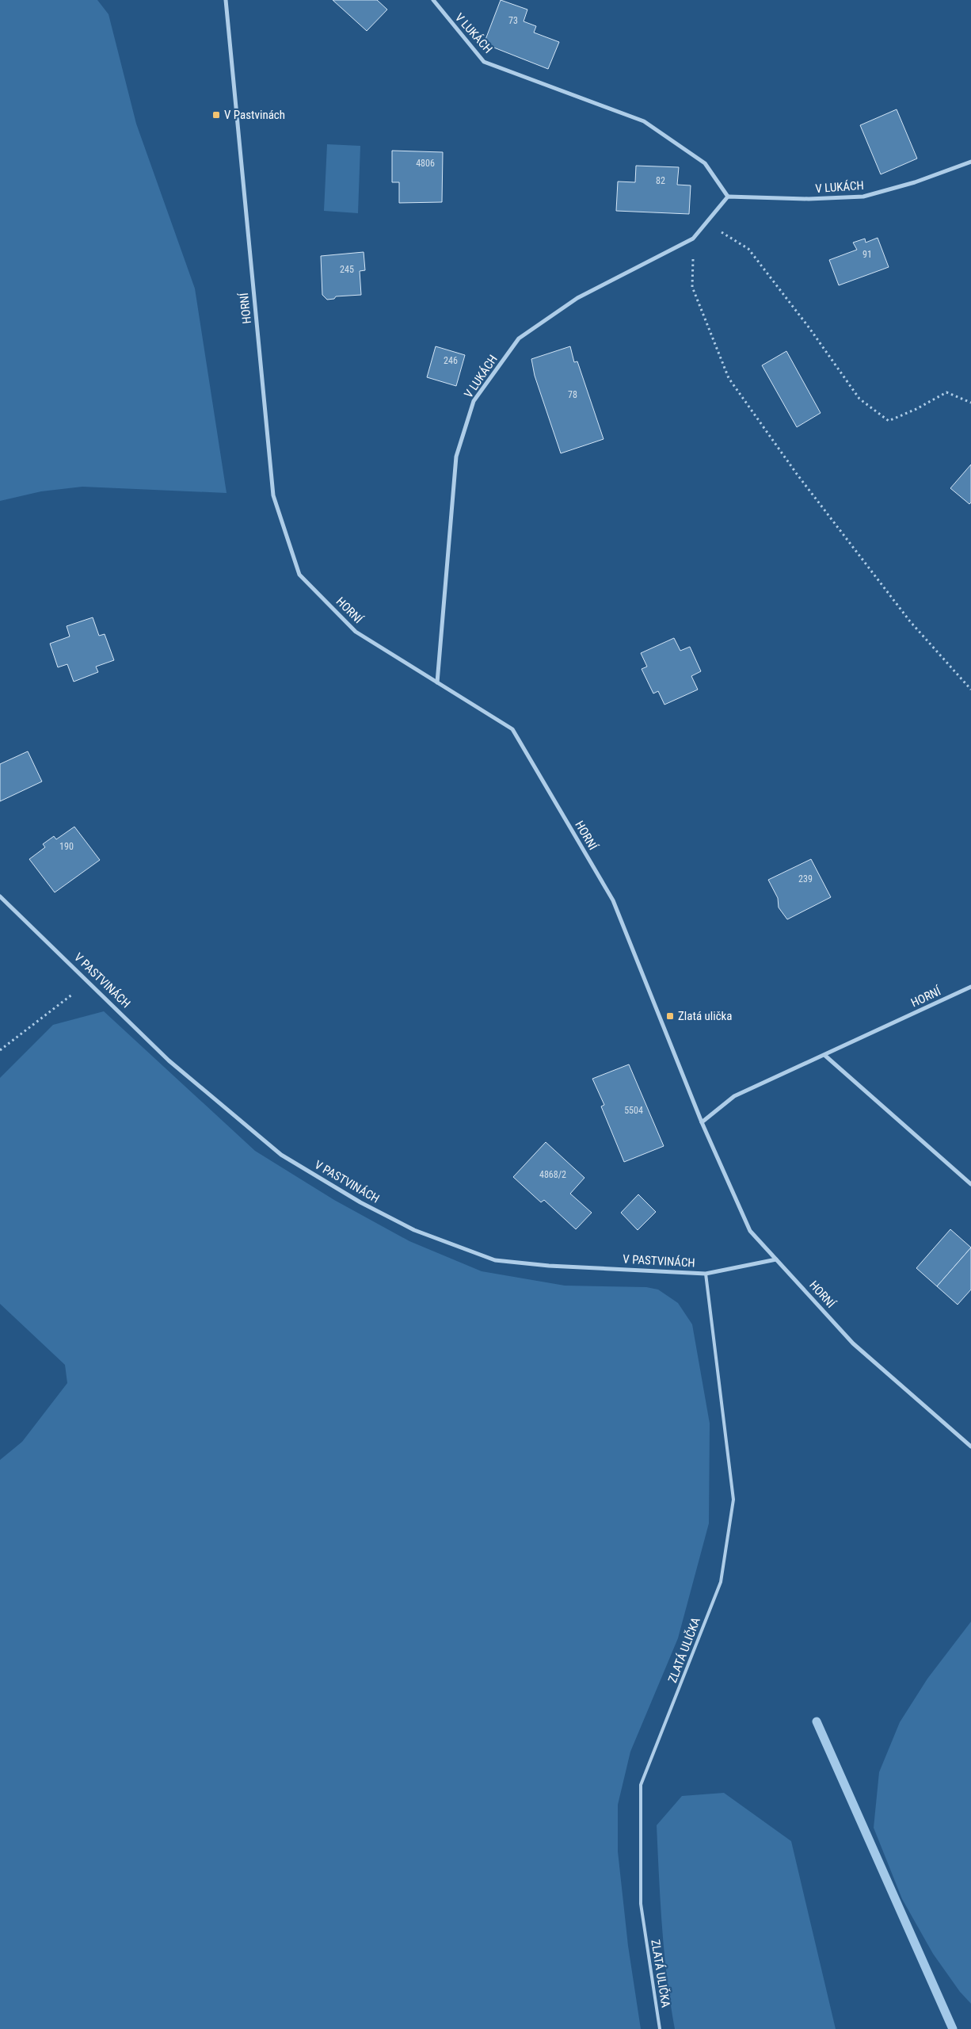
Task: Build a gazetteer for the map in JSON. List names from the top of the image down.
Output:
{
  "streets": {
    "street": ["V LUKÁCH", "HORNÍ", "V PASTVINÁCH"],
    "lane": ["ZLATÁ ULIČKA"]
  },
  "crossings": [
    ["V LUKÁCH", "HORNÍ"],
    ["HORNÍ", "V PASTVINÁCH"],
    ["V PASTVINÁCH", "ZLATÁ ULIČKA"]
  ],
  "places": {
    "transit": ["V Pastvinách", "Zlatá ulička"]
  },
  "house_numbers": [
    "73",
    "4806",
    "82",
    "91",
    "245",
    "246",
    "78",
    "190",
    "239",
    "5504",
    "4868/2"
  ]
}
